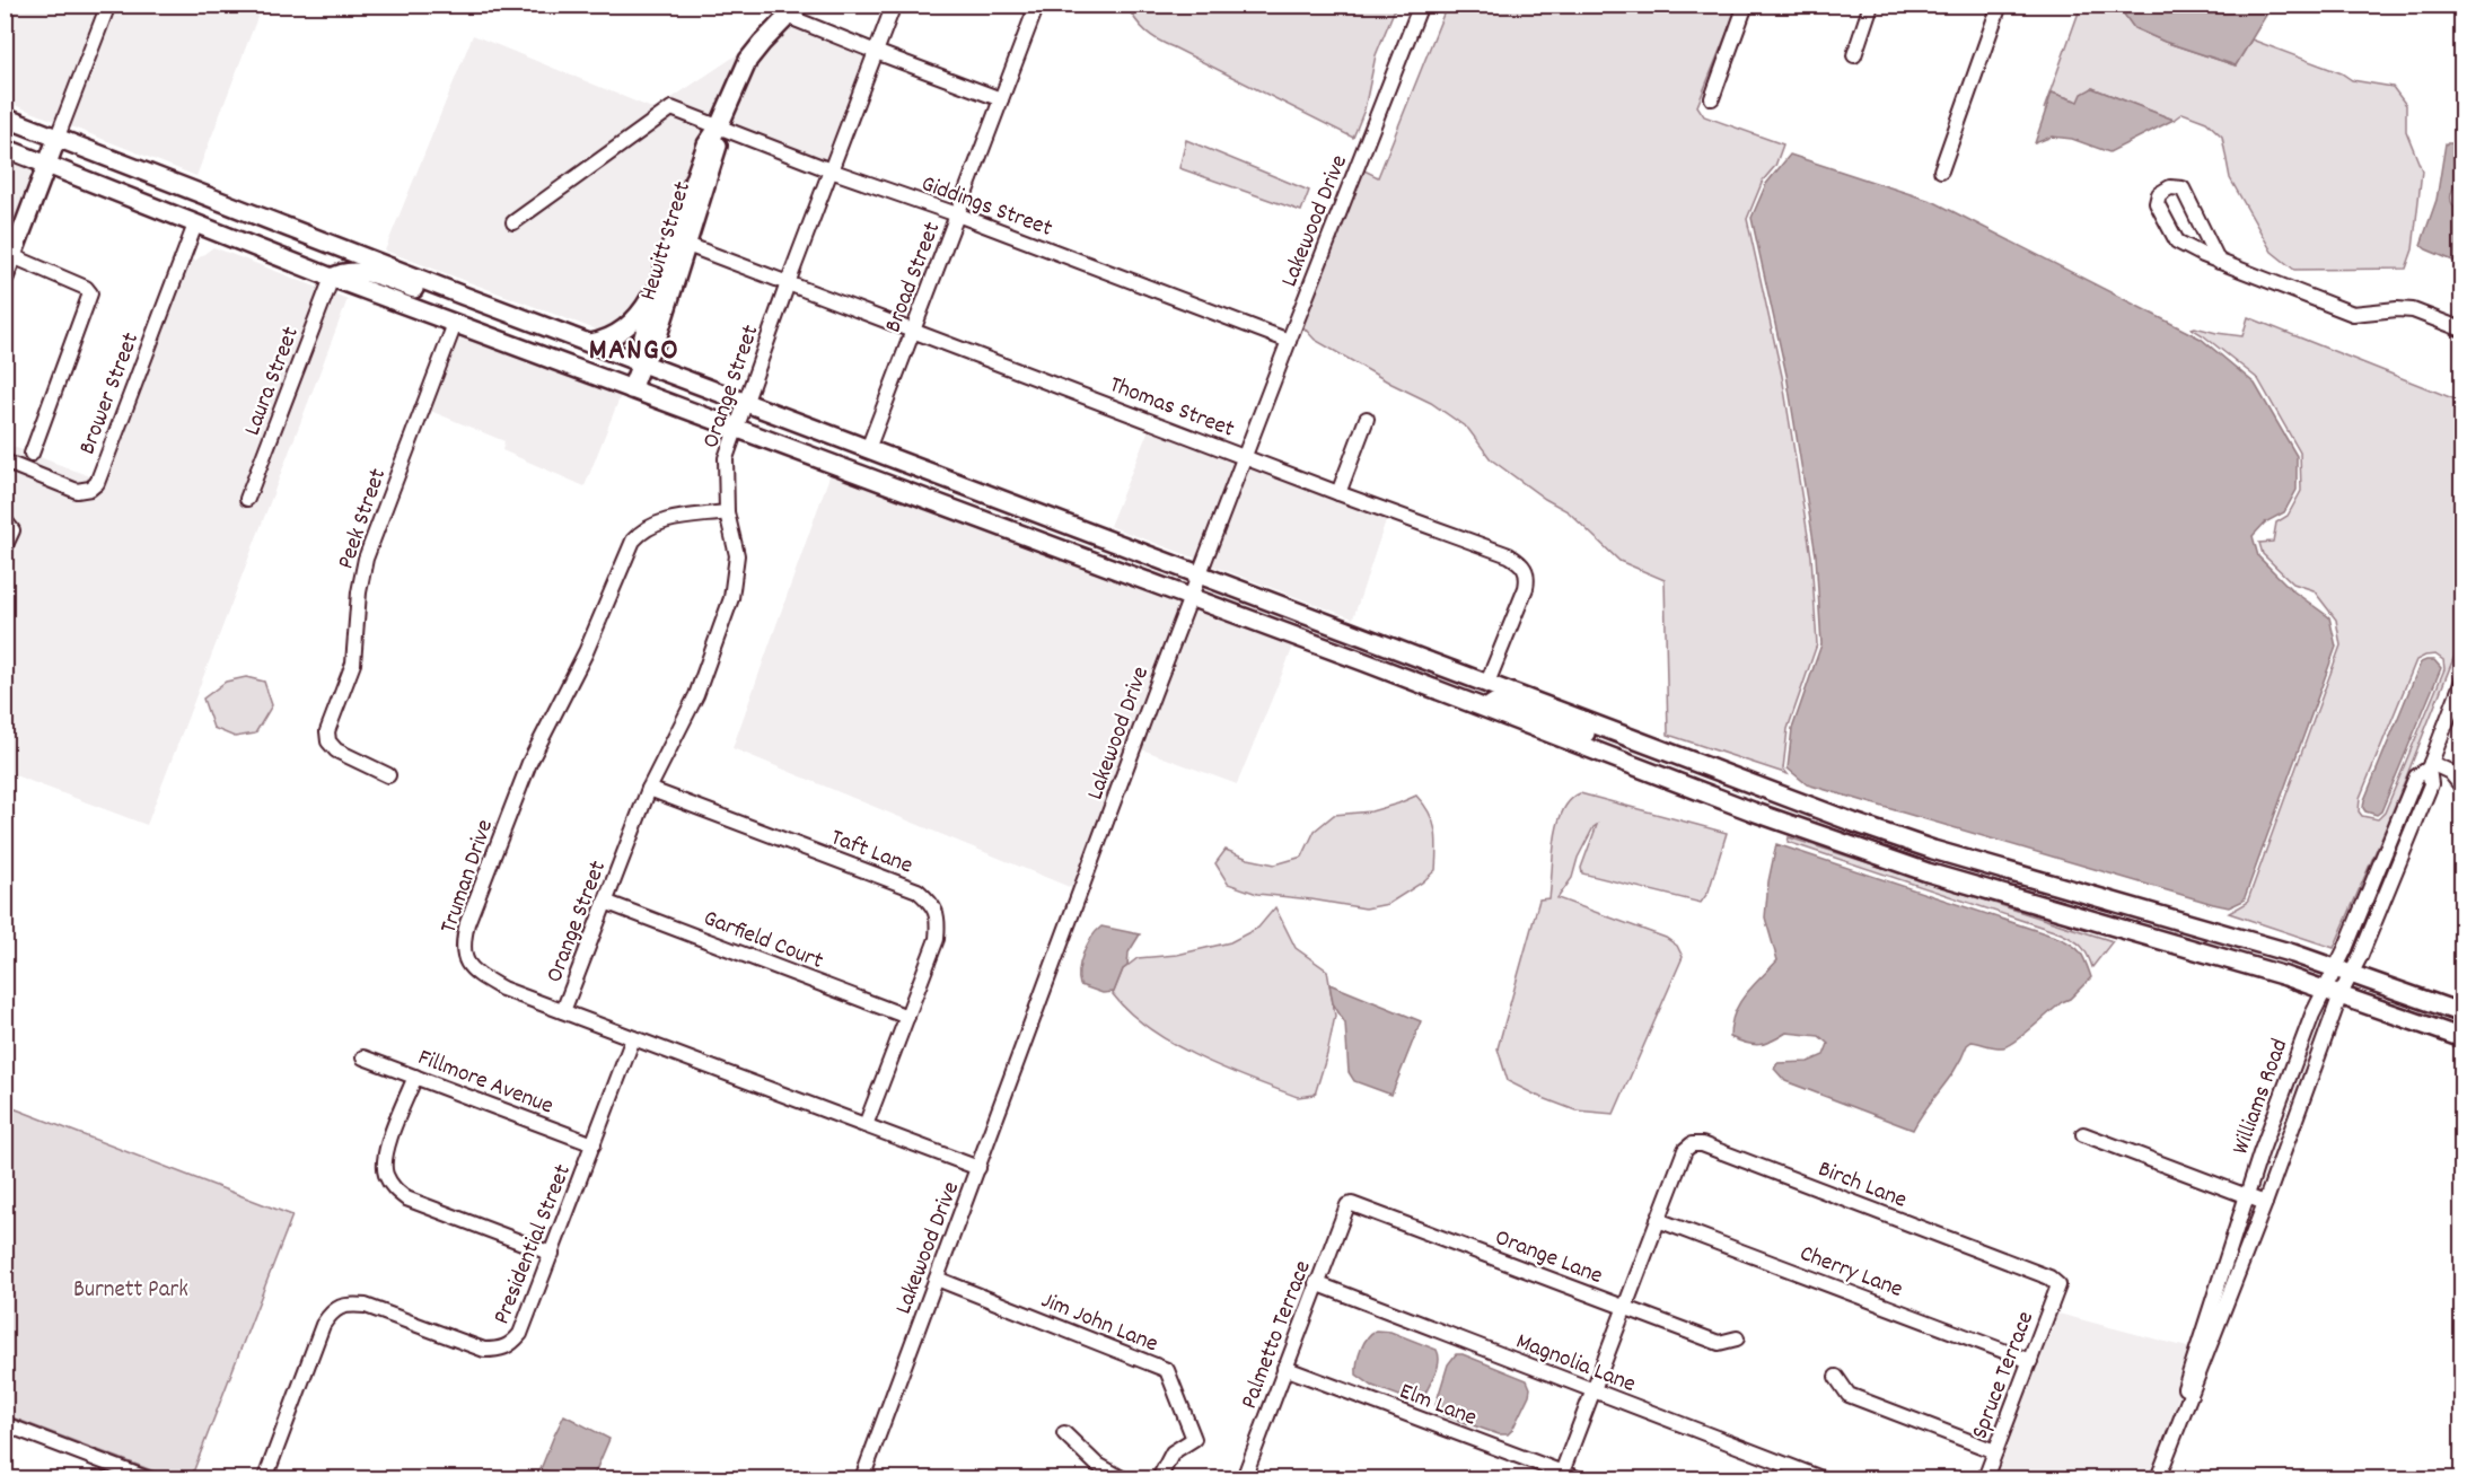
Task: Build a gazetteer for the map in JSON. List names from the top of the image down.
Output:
{
  "streets": {
    "main road": ["Hewitt Street"],
    "street": [
      "Giddings Street",
      "Lakewood Drive",
      "Broad Street",
      "Laura Street",
      "Orange Street",
      "Brower Street",
      "Thomas Street",
      "Peek Street",
      "Taft Lane",
      "Truman Drive",
      "Garfield Court",
      "Fillmore Avenue",
      "Williams Road",
      "Birch Lane",
      "Presidential Street",
      "Orange Lane",
      "Cherry Lane",
      "Jim John Lane",
      "Palmetto Terrace",
      "Magnolia Lane",
      "Spruce Terrace",
      "Elm Lane"
    ]
  },
  "crossings": [
    ["Giddings Street", "Lakewood Drive"],
    ["Giddings Street", "Hewitt Street"],
    ["Giddings Street", "Broad Street"],
    ["Giddings Street", "Orange Street"],
    ["Lakewood Drive", "Thomas Street"],
    ["Lakewood Drive", "Truman Drive"],
    ["Lakewood Drive", "Jim John Lane"],
    ["Hewitt Street", "Thomas Street"],
    ["Broad Street", "Thomas Street"],
    ["Orange Street", "Thomas Street"],
    ["Orange Street", "Taft Lane"],
    ["Orange Street", "Truman Drive"],
    ["Orange Street", "Garfield Court"],
    ["Taft Lane", "Truman Drive"],
    ["Taft Lane", "Garfield Court"],
    ["Truman Drive", "Presidential Street"],
    ["Fillmore Avenue", "Presidential Street"],
    ["Birch Lane", "Cherry Lane"],
    ["Birch Lane", "Spruce Terrace"],
    ["Orange Lane", "Palmetto Terrace"],
    ["Cherry Lane", "Spruce Terrace"],
    ["Palmetto Terrace", "Magnolia Lane"],
    ["Palmetto Terrace", "Elm Lane"]
  ],
  "districts": ["MANGO"],
  "parks": ["Burnett Park"]
}
